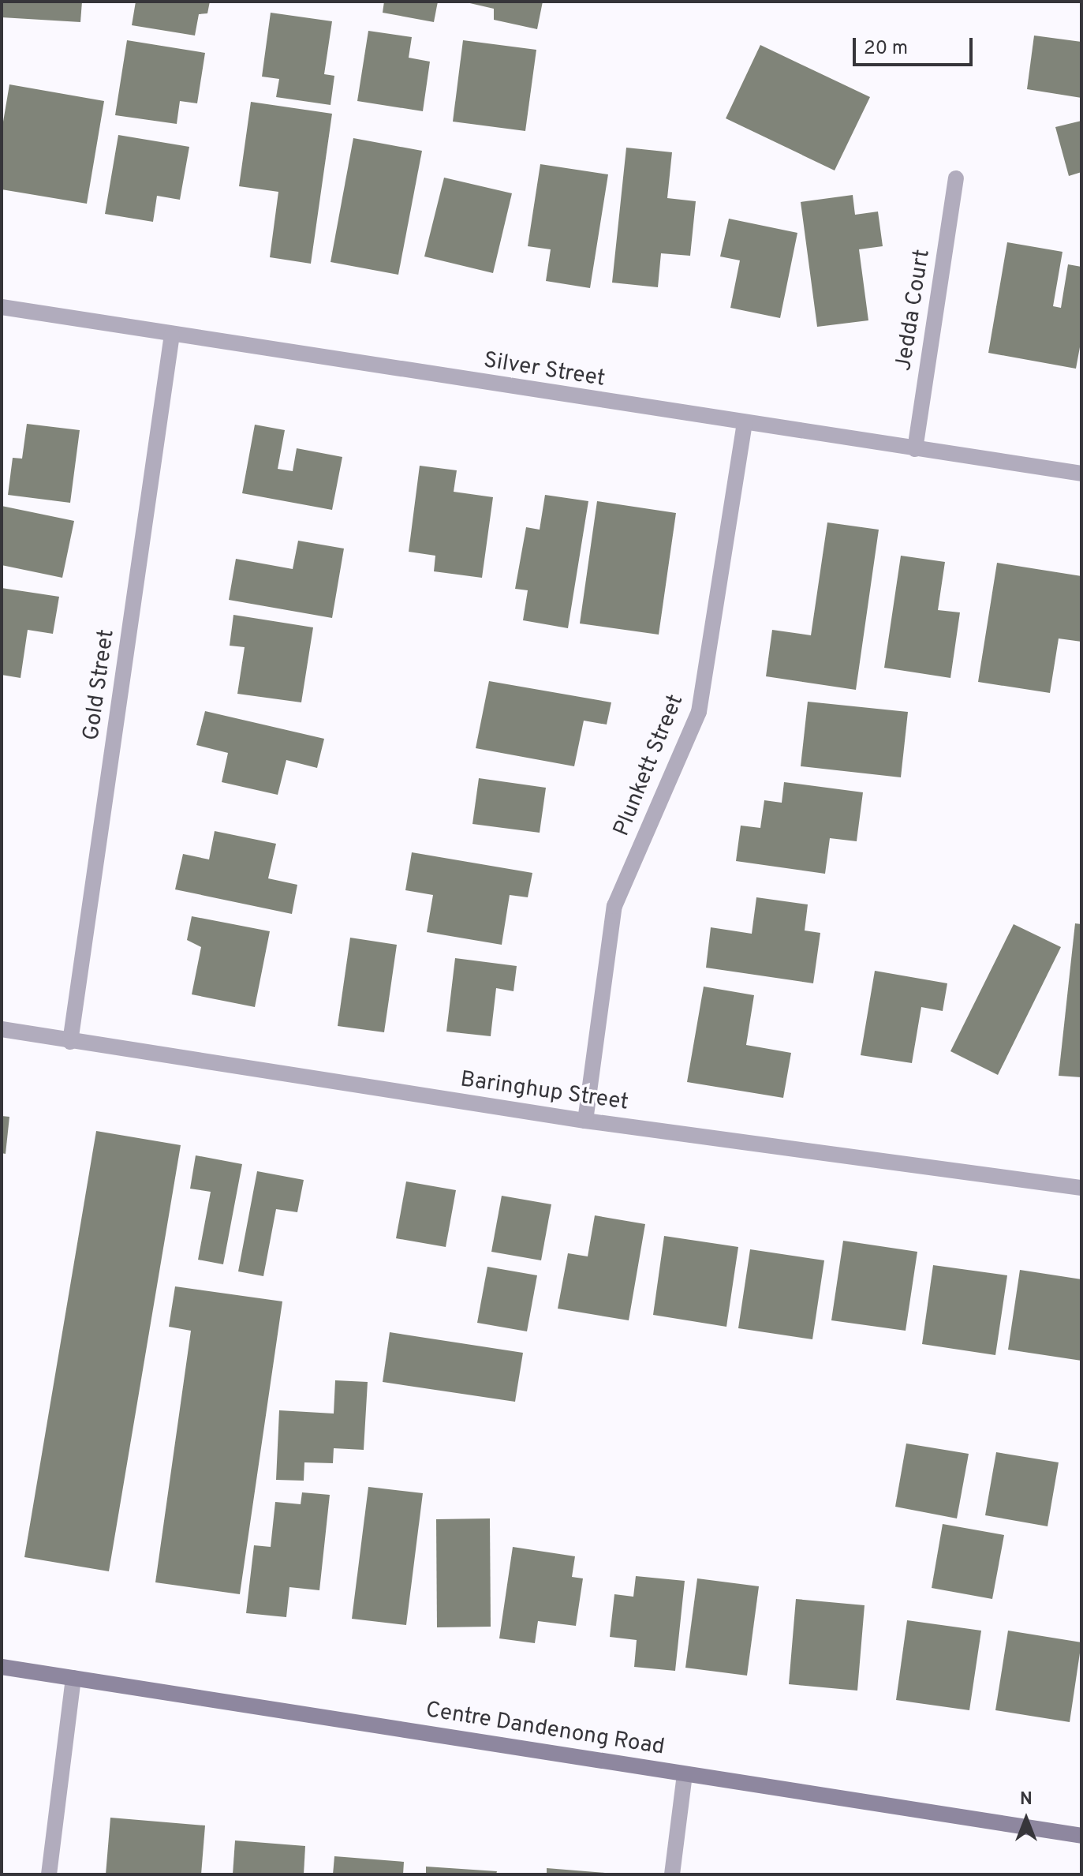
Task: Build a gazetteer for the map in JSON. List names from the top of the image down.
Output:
{
  "streets": {
    "main road": ["Centre Dandenong Road"],
    "street": [
      "Jedda Court",
      "Silver Street",
      "Gold Street",
      "Plunkett Street",
      "Baringhup Street"
    ]
  },
  "crossings": [
    ["Jedda Court", "Silver Street"],
    ["Silver Street", "Gold Street"],
    ["Silver Street", "Plunkett Street"],
    ["Gold Street", "Baringhup Street"],
    ["Plunkett Street", "Baringhup Street"]
  ],
  "scale_bar": "20 m",
  "north": "top"
}
